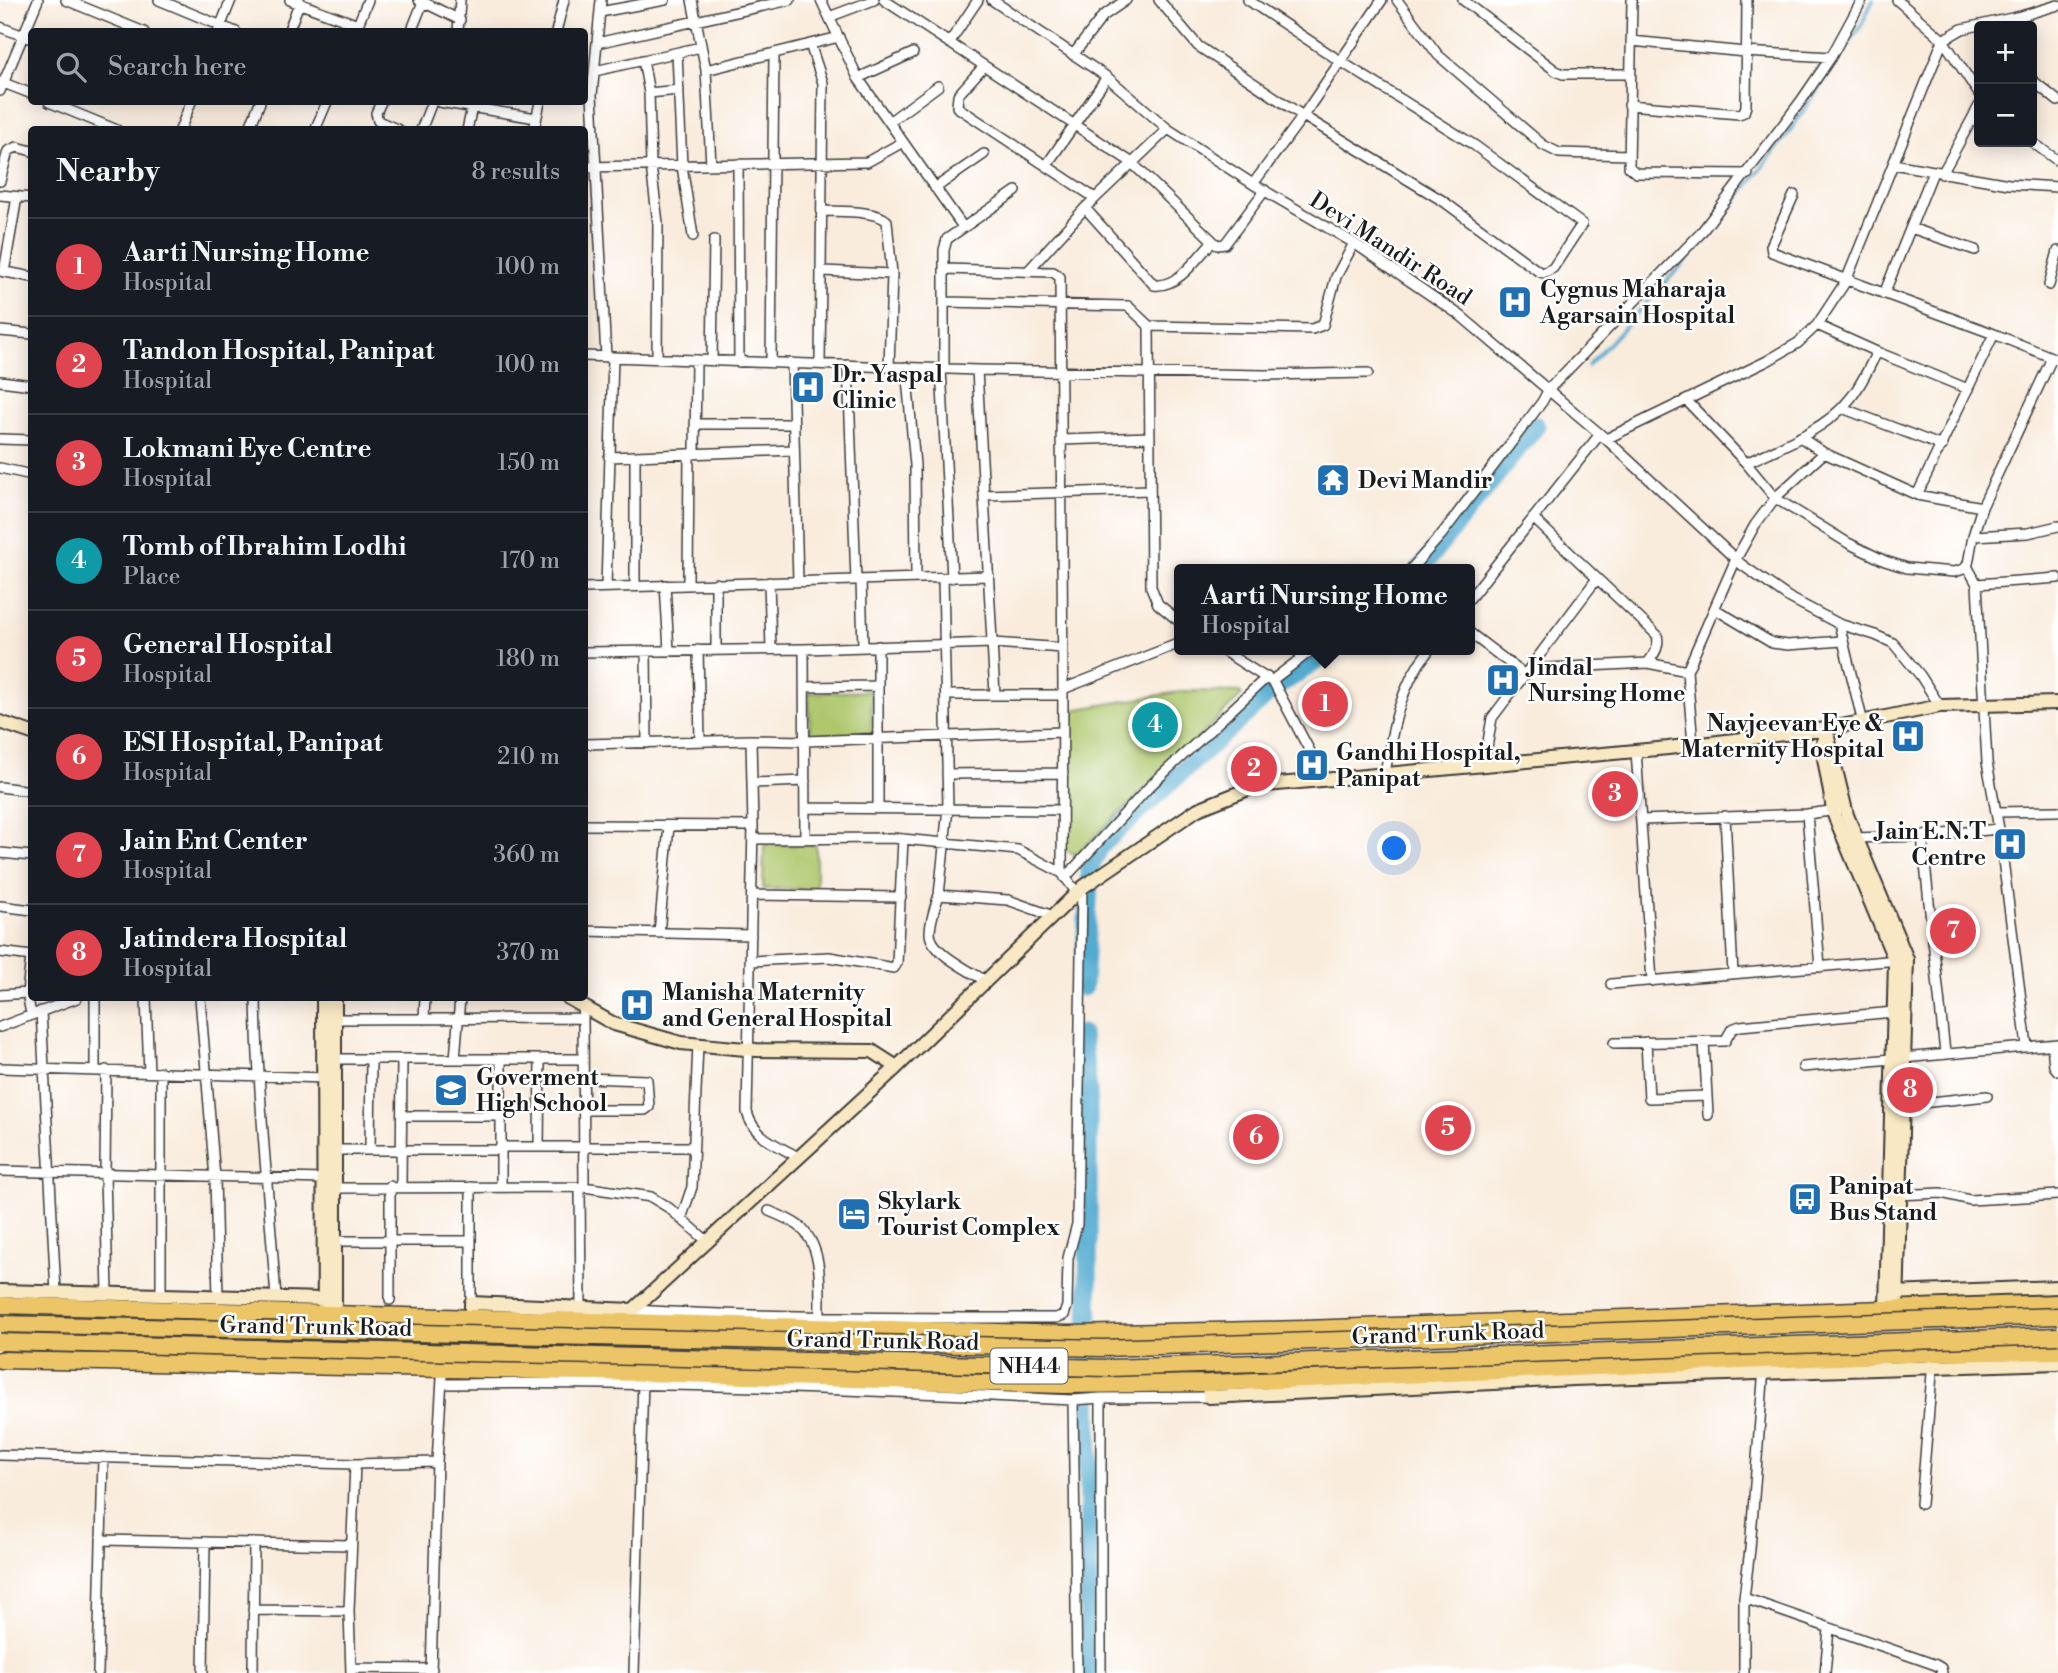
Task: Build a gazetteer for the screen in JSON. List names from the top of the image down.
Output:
{
  "streets": {
    "highway": ["Grand Trunk Road", "NH44"],
    "street": ["Devi Mandir Road"]
  },
  "places": {
    "hospital": [
      "Cygnus Maharaja Agarsain Hospital",
      "Dr. Yaspal Clinic",
      "Jindal Nursing Home",
      "Navjeevan Eye & Maternity Hospital",
      "Gandhi Hospital, Panipat",
      "Jain E.N.T Centre",
      "Manisha Maternity and General Hospital"
    ],
    "temple": ["Devi Mandir"],
    "school or university": ["Goverment High School"],
    "bus stop": ["Panipat Bus Stand"],
    "hotel": ["Skylark Tourist Complex"]
  },
  "page": {
    "map_buttons": ["+", "−"],
    "search": "Search here",
    "heading": ["Nearby", "8 results"],
    "list": [
      {
        "mark": "1",
        "name": "Aarti Nursing Home",
        "note": "Hospital",
        "value": "100 m"
      },
      {
        "mark": "2",
        "name": "Tandon Hospital, Panipat",
        "note": "Hospital",
        "value": "100 m"
      },
      {
        "mark": "3",
        "name": "Lokmani Eye Centre",
        "note": "Hospital",
        "value": "150 m"
      },
      {
        "mark": "4",
        "name": "Tomb of Ibrahim Lodhi",
        "note": "Place",
        "value": "170 m"
      },
      {
        "mark": "5",
        "name": "General Hospital",
        "note": "Hospital",
        "value": "180 m"
      },
      {
        "mark": "6",
        "name": "ESI Hospital, Panipat",
        "note": "Hospital",
        "value": "210 m"
      },
      {
        "mark": "7",
        "name": "Jain Ent Center",
        "note": "Hospital",
        "value": "360 m"
      },
      {
        "mark": "8",
        "name": "Jatindera Hospital",
        "note": "Hospital",
        "value": "370 m"
      }
    ],
    "popup": ["Aarti Nursing Home", "Hospital"],
    "pins": [
      "1",
      "4",
      "2",
      "3",
      "7",
      "8",
      "5",
      "6"
    ]
  }
}
